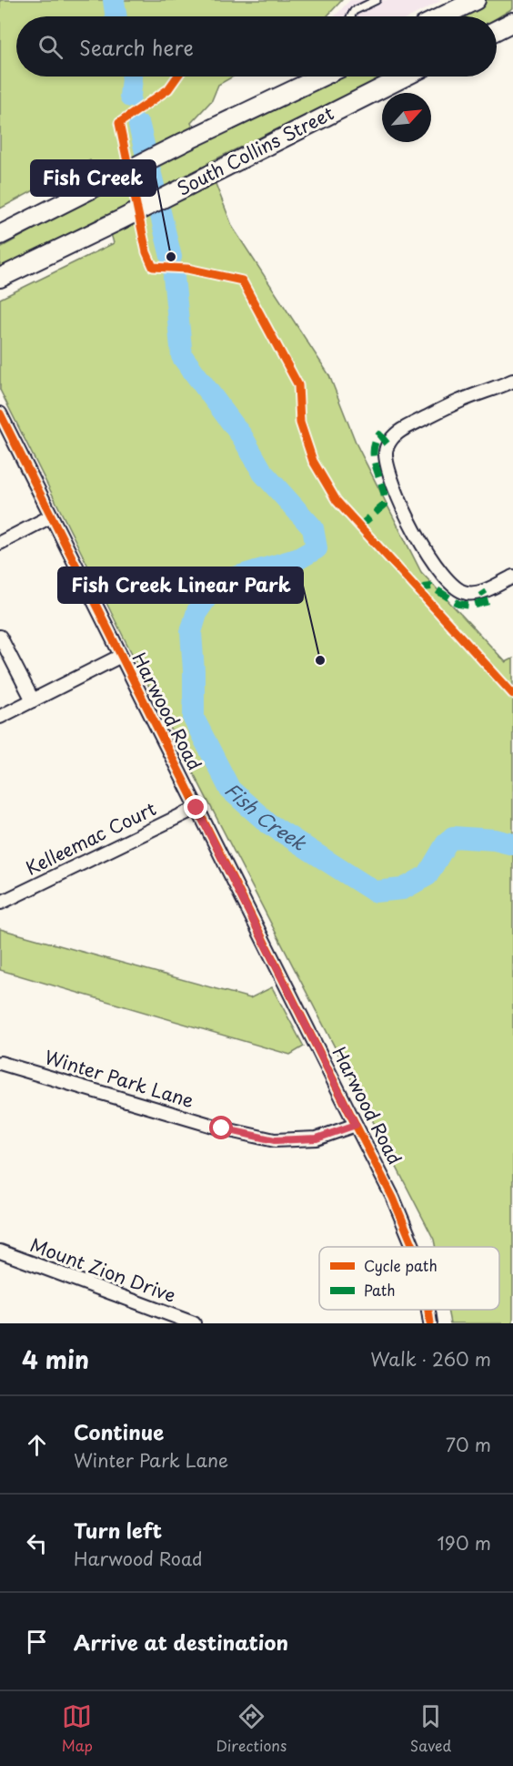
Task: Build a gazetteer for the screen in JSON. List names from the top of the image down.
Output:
{
  "streets": {
    "main road": ["South Collins Street"],
    "street": [
      "Harwood Road",
      "Kelleemac Court",
      "Winter Park Lane",
      "Mount Zion Drive"
    ]
  },
  "crossings": [
    ["Harwood Road", "Kelleemac Court"],
    ["Harwood Road", "Winter Park Lane"]
  ],
  "water": ["Fish Creek"],
  "places": ["Fish Creek", "Fish Creek Linear Park"],
  "legend": ["Cycle path", "Path"],
  "north": "top right",
  "page": {
    "search": "Search here",
    "heading": ["4 min", "Walk · 260 m"],
    "list": [
      ["Continue", "Winter Park Lane", "70 m"],
      ["Turn left", "Harwood Road", "190 m"],
      "Arrive at destination"
    ],
    "nav": ["Map", "Directions", "Saved"]
  }
}
